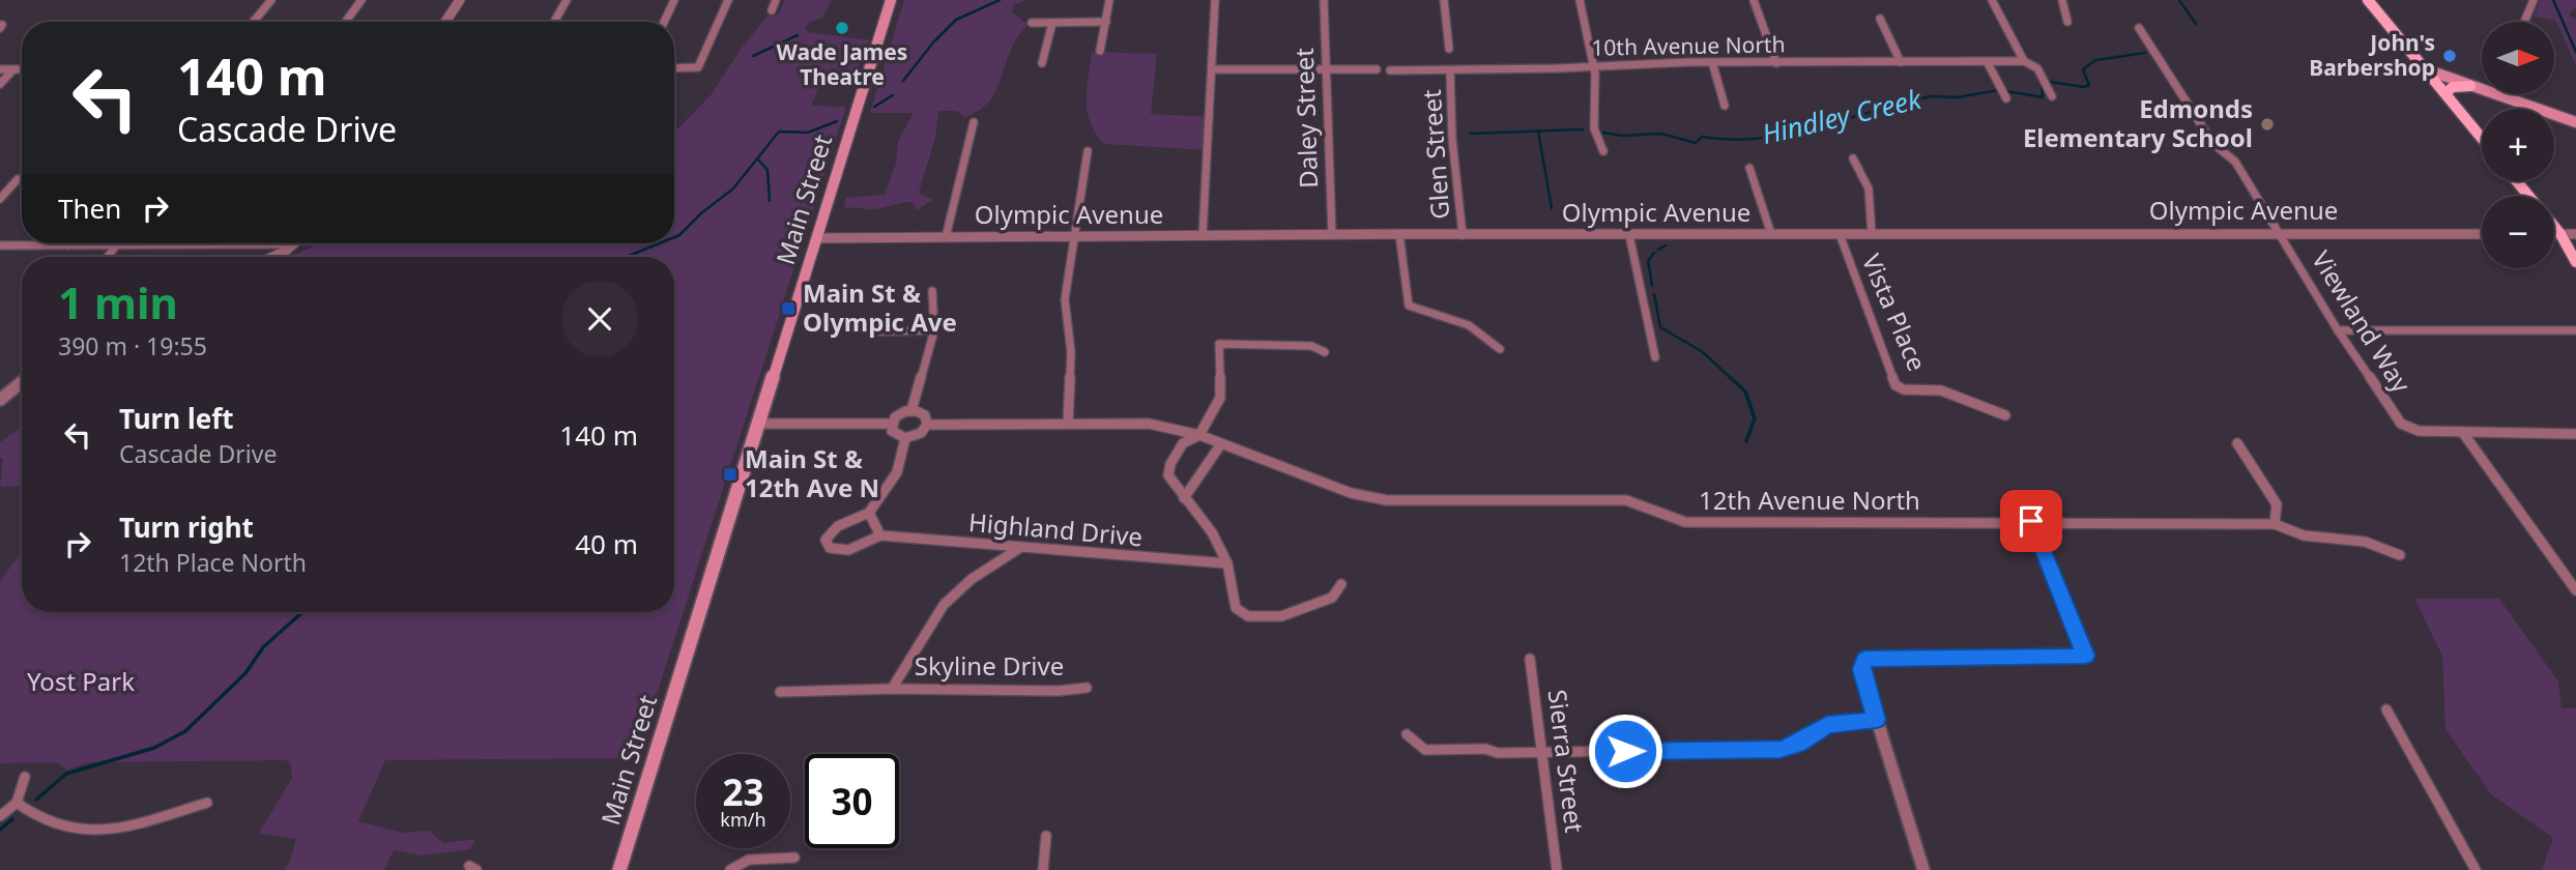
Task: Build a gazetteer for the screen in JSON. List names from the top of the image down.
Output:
{
  "streets": {
    "main road": ["Main Street"],
    "street": [
      "10th Avenue North",
      "Daley Street",
      "Glen Street",
      "Olympic Avenue",
      "Vista Place",
      "Viewland Way",
      "12th Avenue North",
      "Highland Drive",
      "Skyline Drive",
      "Sierra Street"
    ]
  },
  "crossings": [
    ["10th Avenue North", "Glen Street"],
    ["Daley Street", "Olympic Avenue"],
    ["Glen Street", "Olympic Avenue"],
    ["Main Street", "Olympic Avenue"],
    ["Olympic Avenue", "Vista Place"],
    ["Olympic Avenue", "Viewland Way"],
    ["Highland Drive", "Skyline Drive"]
  ],
  "water": ["Hindley Creek"],
  "parks": ["Yost Park"],
  "places": {
    "other": ["Wade James Theatre", "John's Barbershop", "Edmonds Elementary School"],
    "transit": ["Main St & Olympic Ave", "Main St & 12th Ave N"]
  },
  "north": "right",
  "page": {
    "map_buttons": ["+", "−"],
    "turn": ["140 m", "Cascade Drive"],
    "then": "Then",
    "heading": ["1 min", "390 m · 19:55"],
    "list": [
      {
        "name": "Turn left",
        "note": "Cascade Drive",
        "value": "140 m"
      },
      {
        "name": "Turn right",
        "note": "12th Place North",
        "value": "40 m"
      }
    ],
    "speed": "23 km/h",
    "limit": "30"
  }
}
